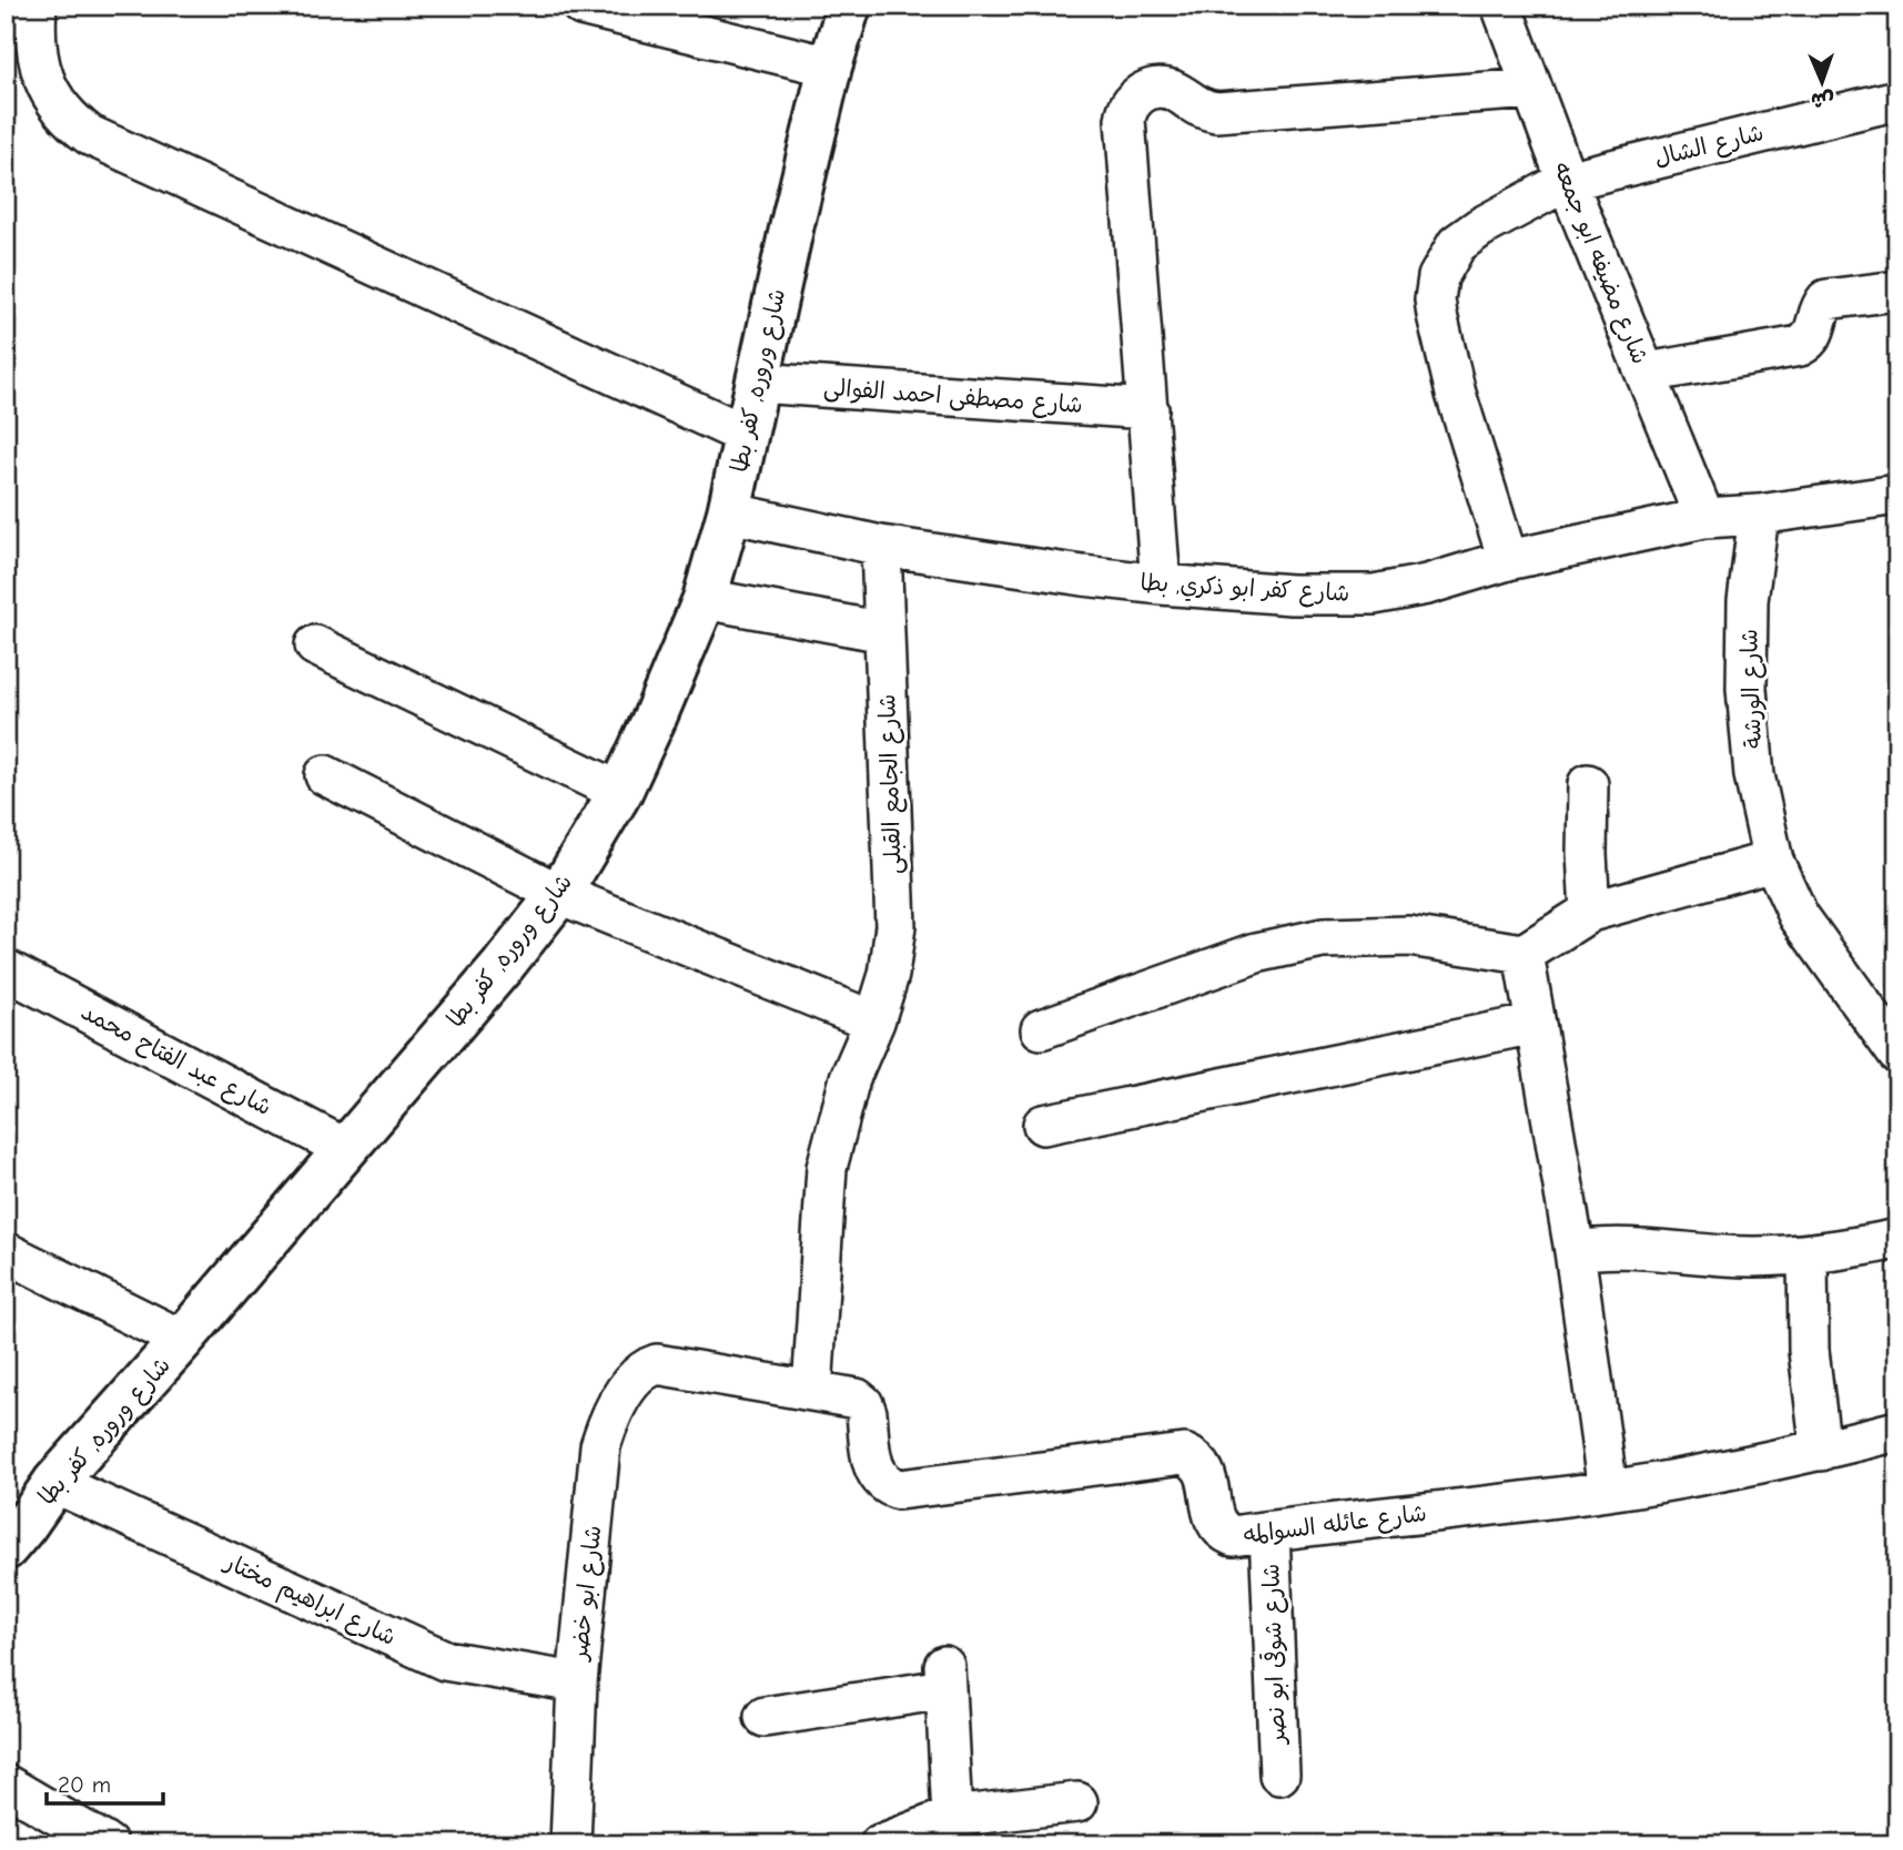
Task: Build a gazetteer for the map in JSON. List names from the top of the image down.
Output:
{
  "streets": {
    "street": [
      "شارع الشال",
      "شارع مضيفه ابو جمعه",
      "شارع وروره, كفر بطا",
      "شارع مصطفى احمد الفوالى",
      "شارع كفر ابو ذكري, بطا",
      "شارع الورشة",
      "شارع الجامع القبلى",
      "شارع عبد الفتاح محمد",
      "شارع عائله السوالمه",
      "شارع ابو خضر",
      "شارع ابراهيم مختار",
      "شارع شوقى ابو نصر"
    ]
  },
  "crossings": [
    ["شارع الشال", "شارع مضيفه ابو جمعه"],
    ["شارع الشال", "شارع كفر ابو ذكري, بطا"],
    ["شارع مضيفه ابو جمعه", "شارع كفر ابو ذكري, بطا"],
    ["شارع وروره, كفر بطا", "شارع مصطفى احمد الفوالى"],
    ["شارع وروره, كفر بطا", "شارع كفر ابو ذكري, بطا"],
    ["شارع وروره, كفر بطا", "شارع عبد الفتاح محمد"],
    ["شارع وروره, كفر بطا", "شارع ابراهيم مختار"],
    ["شارع كفر ابو ذكري, بطا", "شارع الورشة"],
    ["شارع كفر ابو ذكري, بطا", "شارع الجامع القبلى"],
    ["شارع الجامع القبلى", "شارع عائله السوالمه"],
    ["شارع عائله السوالمه", "شارع ابو خضر"],
    ["شارع عائله السوالمه", "شارع شوقى ابو نصر"],
    ["شارع ابو خضر", "شارع ابراهيم مختار"]
  ],
  "scale_bar": "20 m",
  "north": "bottom"
}
